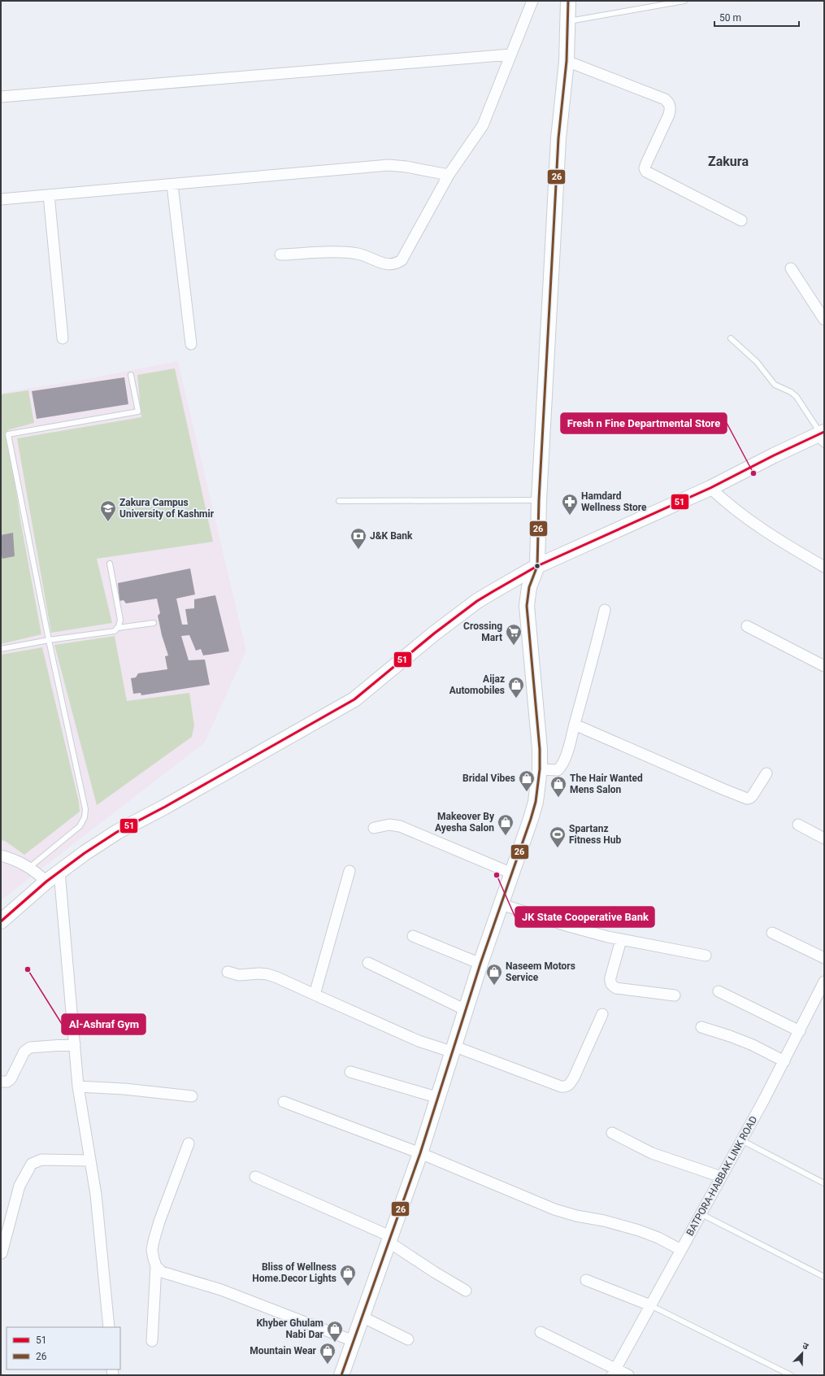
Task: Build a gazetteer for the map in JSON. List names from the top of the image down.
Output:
{
  "streets": {
    "street": ["BATPORA-HABBAK LINK ROAD"]
  },
  "districts": ["Zakura"],
  "places": {
    "other": ["Fresh n Fine Departmental Store", "JK State Cooperative Bank", "Al-Ashraf Gym"],
    "pharmacy": ["Hamdard Wellness Store"],
    "school or university": ["Zakura Campus University of Kashmir"],
    "bank": ["J&K Bank"],
    "supermarket": ["Crossing Mart"],
    "shop": [
      "Aijaz Automobiles",
      "Bridal Vibes",
      "The Hair Wanted Mens Salon",
      "Makeover By Ayesha Salon",
      "Naseem Motors Service",
      "Bliss of Wellness Home.Decor Lights",
      "Khyber Ghulam Nabi Dar",
      "Mountain Wear"
    ],
    "sports": ["Spartanz Fitness Hub"]
  },
  "lines": ["transit line 26", "transit line 51"],
  "legend": ["51", "26"],
  "scale_bar": "50 m",
  "north": "top right"
}
